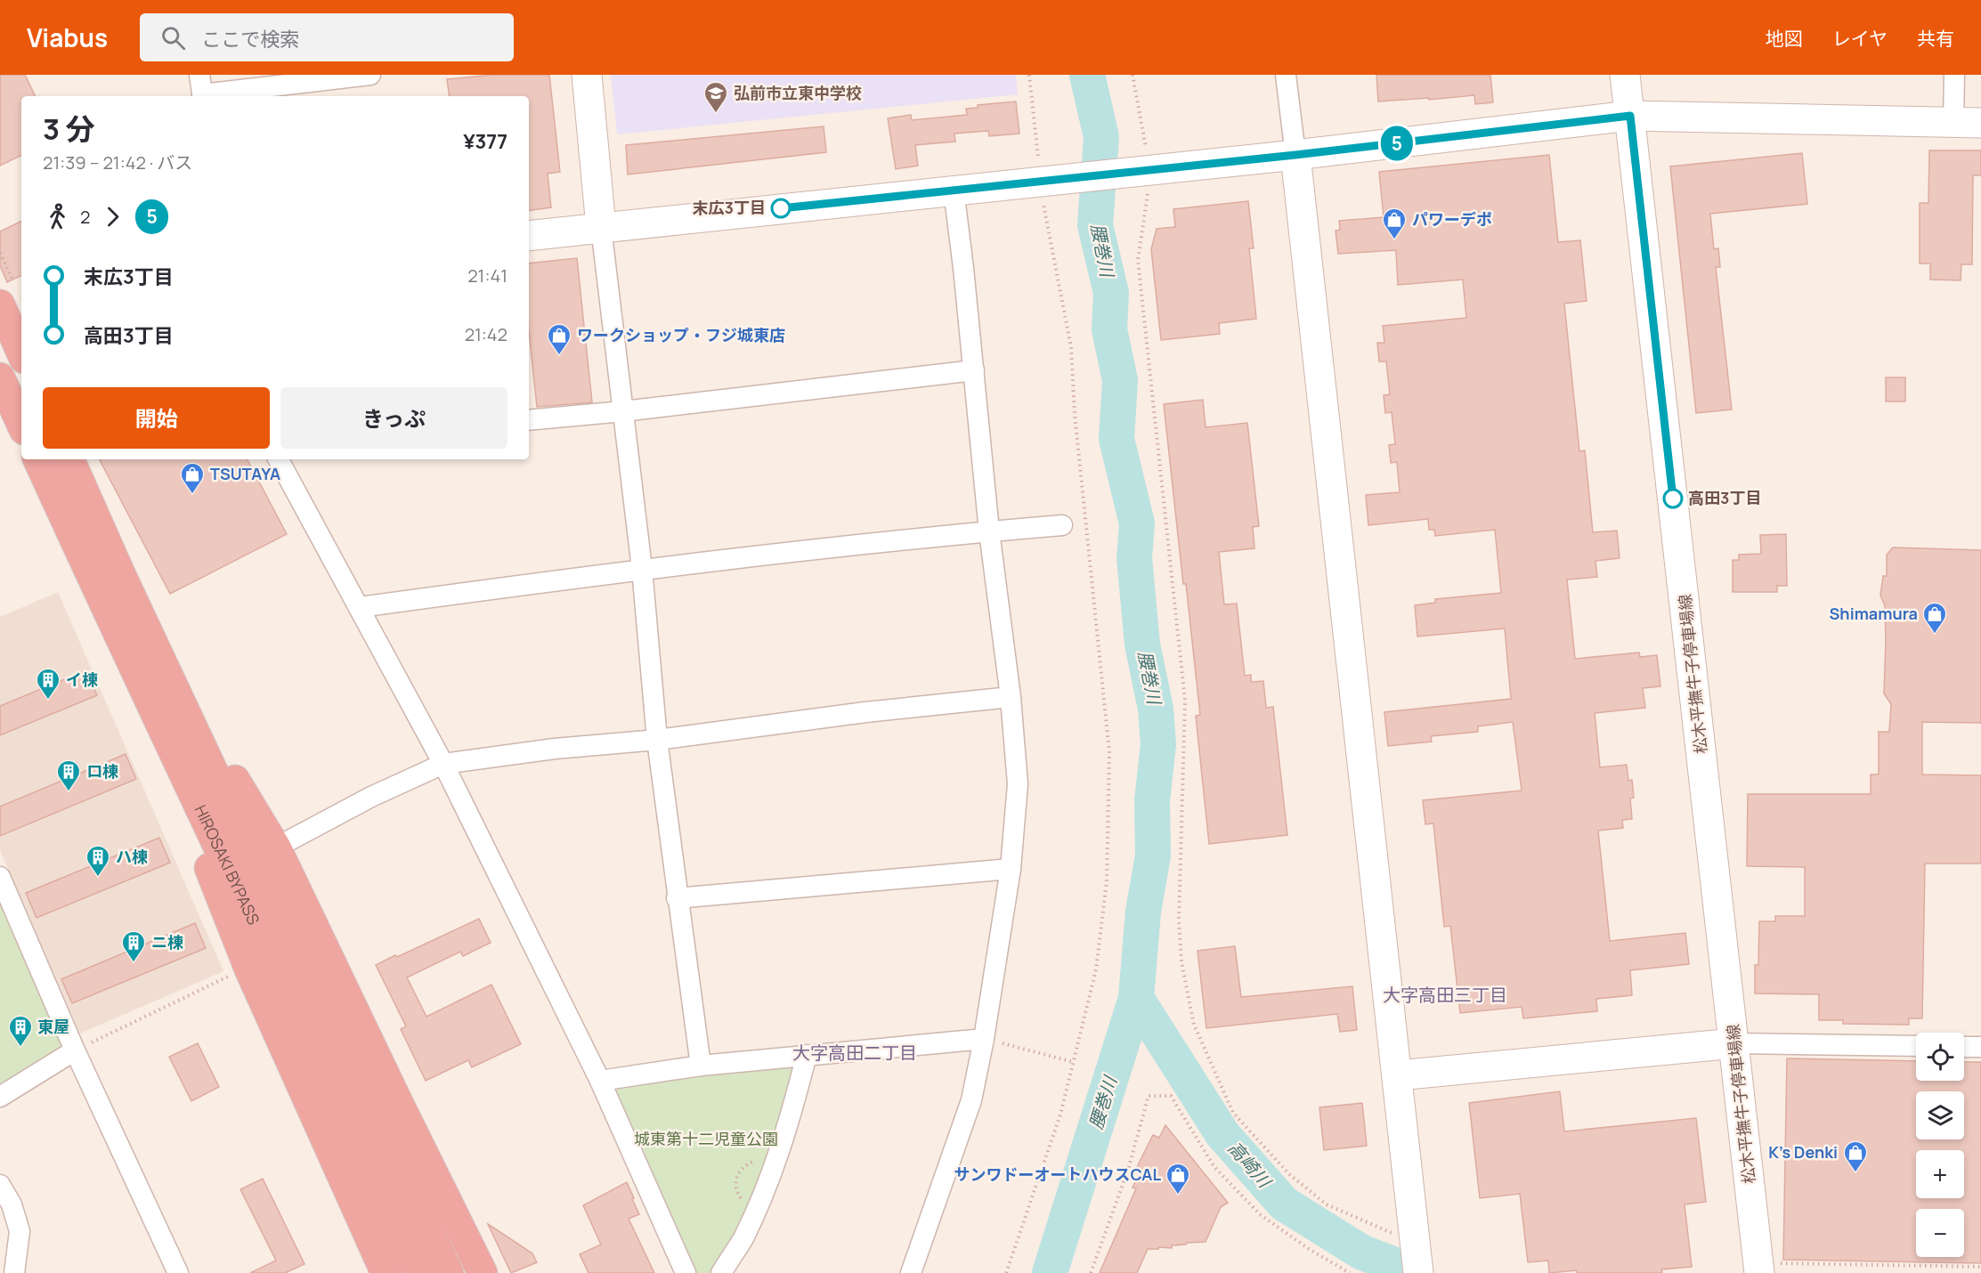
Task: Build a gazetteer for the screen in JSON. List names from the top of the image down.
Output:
{
  "streets": {
    "highway": ["HIROSAKI BYPASS"],
    "street": ["松木平撫牛子停車場線"]
  },
  "districts": ["大字高田三丁目", "大字高田二丁目"],
  "water": ["腰巻川", "高崎川"],
  "parks": ["城東第十二児童公園"],
  "places": {
    "school or university": ["弘前市立東中学校"],
    "other": ["末広3丁目", "高田3丁目"],
    "shop": [
      "パワーデポ",
      "ワークショップ・フジ城東店",
      "TSUTAYA",
      "Shimamura",
      "K's Denki",
      "サンワドーオートハウスCAL"
    ],
    "building": [
      "イ棟",
      "ロ棟",
      "ハ棟",
      "ニ棟",
      "東屋"
    ]
  },
  "lines": ["bus line 5"],
  "page": {
    "header": "Viabus",
    "search": "ここで検索",
    "nav": ["地図", "レイヤ", "共有"],
    "on_map": "5",
    "heading": ["3 分", "21:39 – 21:42 · バス", "¥377"],
    "legs": ["2", "5"],
    "list": [
      {
        "name": "末広3丁目",
        "value": "21:41"
      },
      {
        "name": "高田3丁目",
        "value": "21:42"
      }
    ],
    "buttons": ["開始", "きっぷ"],
    "map_buttons": ["+", "−"]
  }
}
